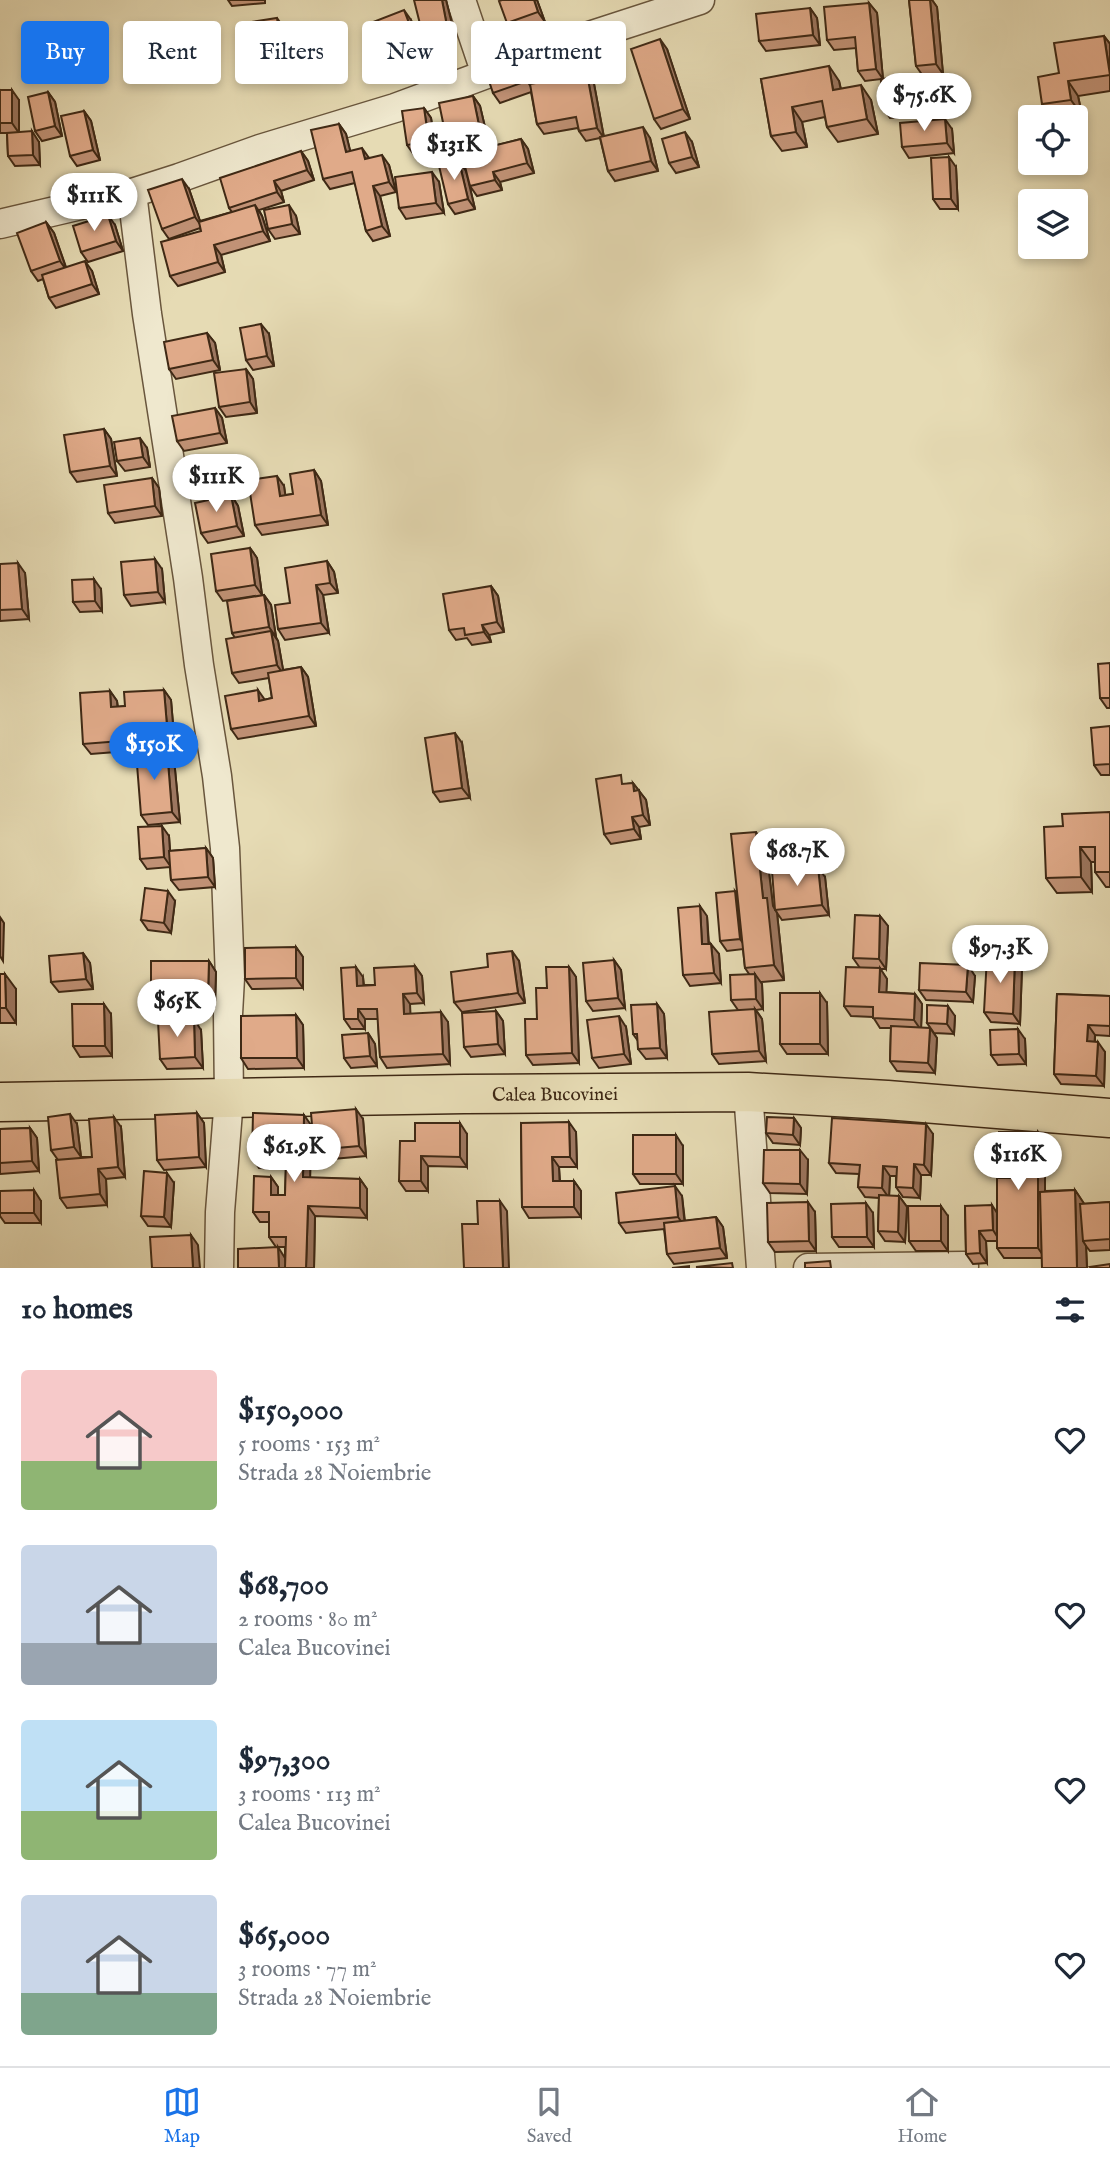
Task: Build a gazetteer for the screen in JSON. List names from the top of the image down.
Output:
{
  "streets": {
    "highway": ["Calea Bucovinei"]
  },
  "page": {
    "chip": [
      "Buy",
      "Rent",
      "Filters",
      "New",
      "Apartment"
    ],
    "price": [
      "$75.6K",
      "$131K",
      "$111K",
      "$111K",
      "$150K",
      "$68.7K",
      "$97.3K",
      "$65K",
      "$61.9K",
      "$116K"
    ],
    "heading": "10 homes",
    "list": [
      {
        "name": "$150,000",
        "note": "5 rooms · 153 m² · Strada 28 Noiembrie"
      },
      {
        "name": "$68,700",
        "note": "2 rooms · 80 m² · Calea Bucovinei"
      },
      {
        "name": "$97,300",
        "note": "3 rooms · 113 m² · Calea Bucovinei"
      },
      {
        "name": "$65,000",
        "note": "3 rooms · 77 m² · Strada 28 Noiembrie"
      }
    ],
    "tabs": ["Map", "Saved", "Home"]
  }
}
